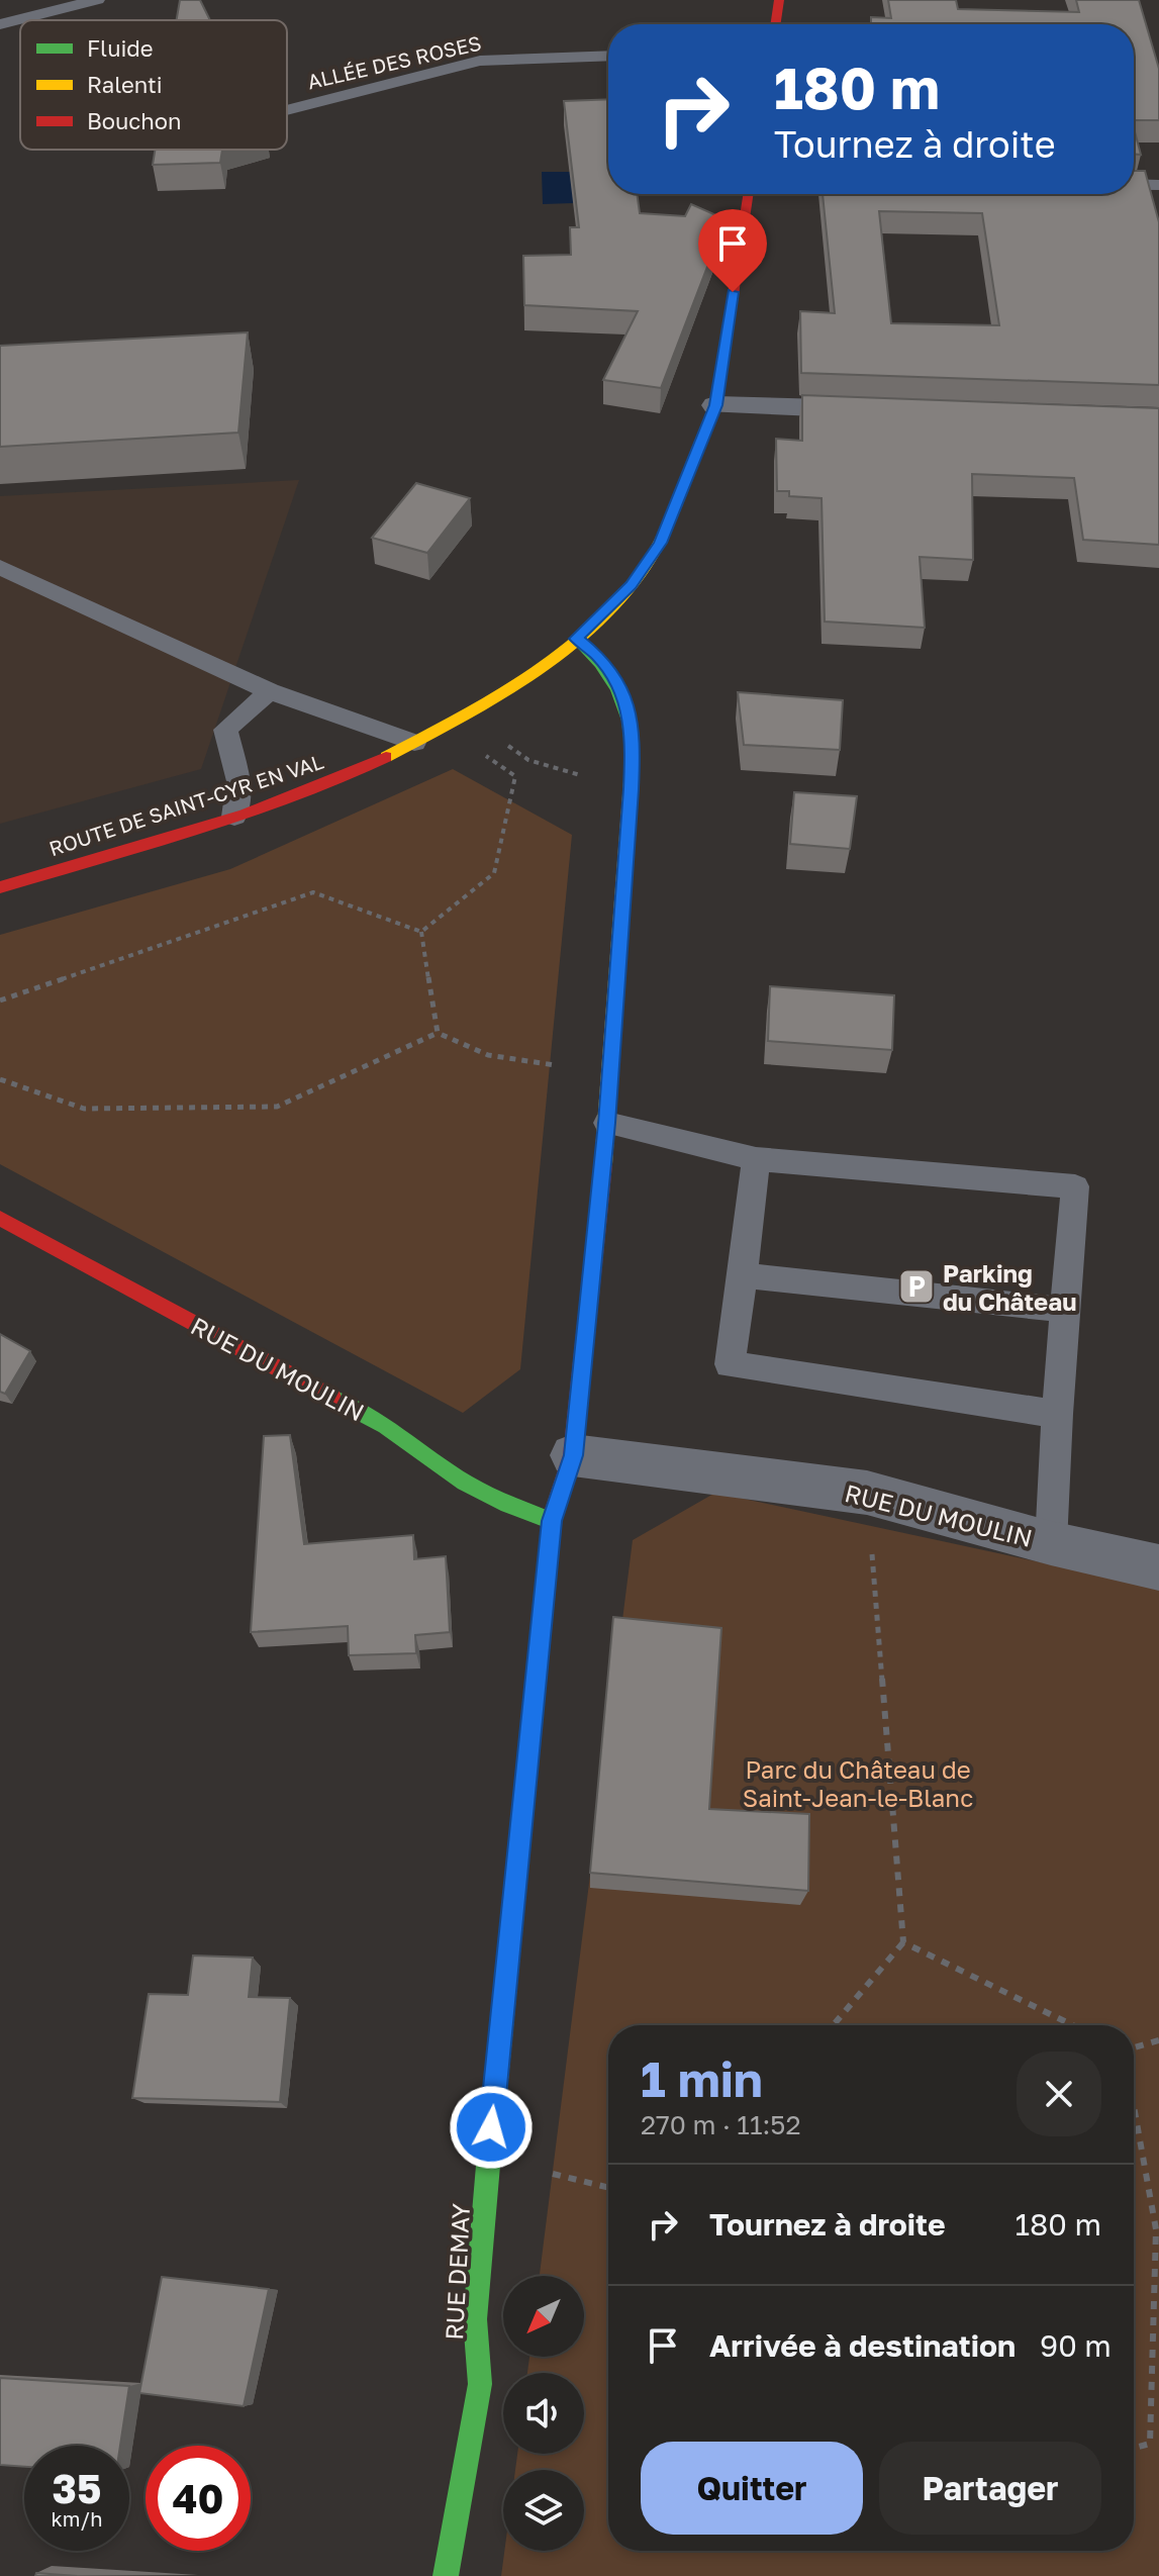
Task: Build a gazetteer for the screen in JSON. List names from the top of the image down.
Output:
{
  "streets": {
    "street": ["ROUTE DE SAINT-CYR EN VAL", "RUE DU MOULIN", "RUE DEMAY"],
    "lane": ["ALLÉE DES ROSES"]
  },
  "crossings": [
    ["ROUTE DE SAINT-CYR EN VAL", "RUE DEMAY"],
    ["RUE DU MOULIN", "RUE DEMAY"]
  ],
  "parks": ["Parc du Château de Saint-Jean-le-Blanc"],
  "places": {
    "parking": ["Parking du Château"]
  },
  "legend": ["Fluide", "Ralenti", "Bouchon"],
  "north": "bottom left",
  "page": {
    "turn": ["180 m", "Tournez à droite"],
    "heading": ["1 min", "270 m · 11:52"],
    "list": [
      {
        "name": "Tournez à droite",
        "value": "180 m"
      },
      {
        "name": "Arrivée à destination",
        "value": "90 m"
      }
    ],
    "buttons": ["Quitter", "Partager"],
    "speed": "35 km/h",
    "limit": "40"
  }
}
